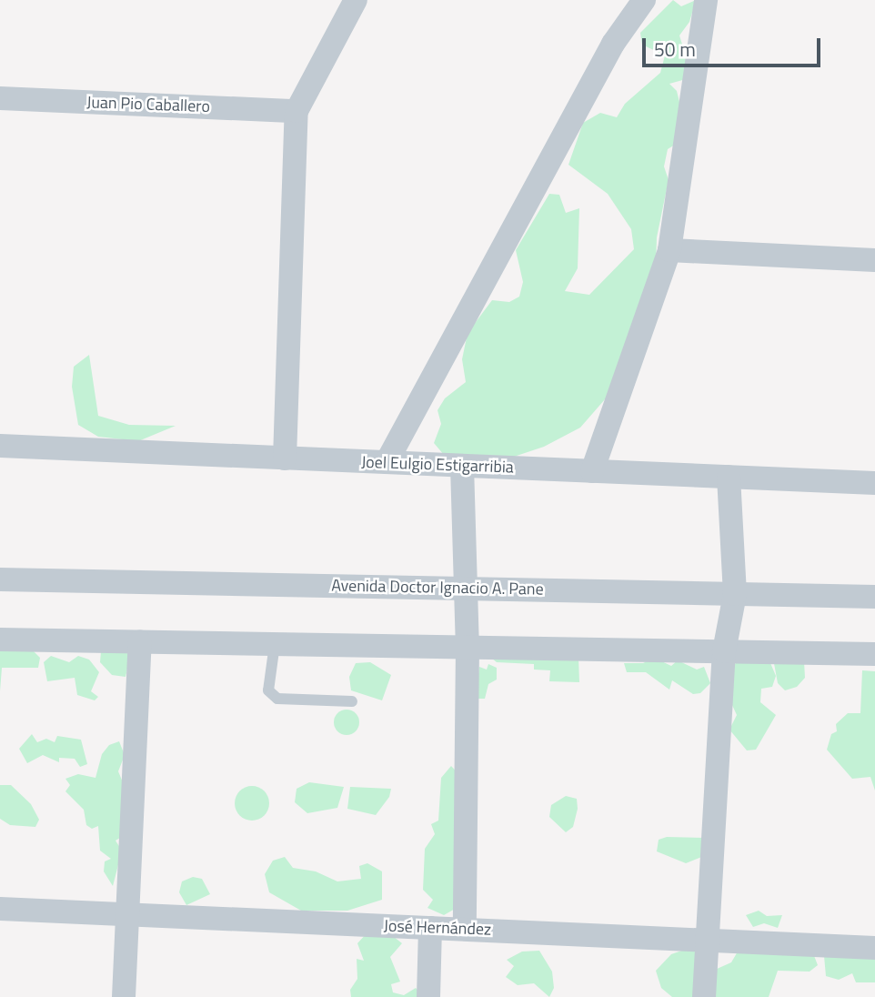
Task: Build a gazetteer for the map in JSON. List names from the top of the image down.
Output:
{
  "streets": {
    "street": [
      "Juan Pio Caballero",
      "Joel Eulgio Estigarribia",
      "Avenida Doctor Ignacio A. Pane",
      "José Hernández"
    ]
  },
  "scale_bar": "50 m"
}
